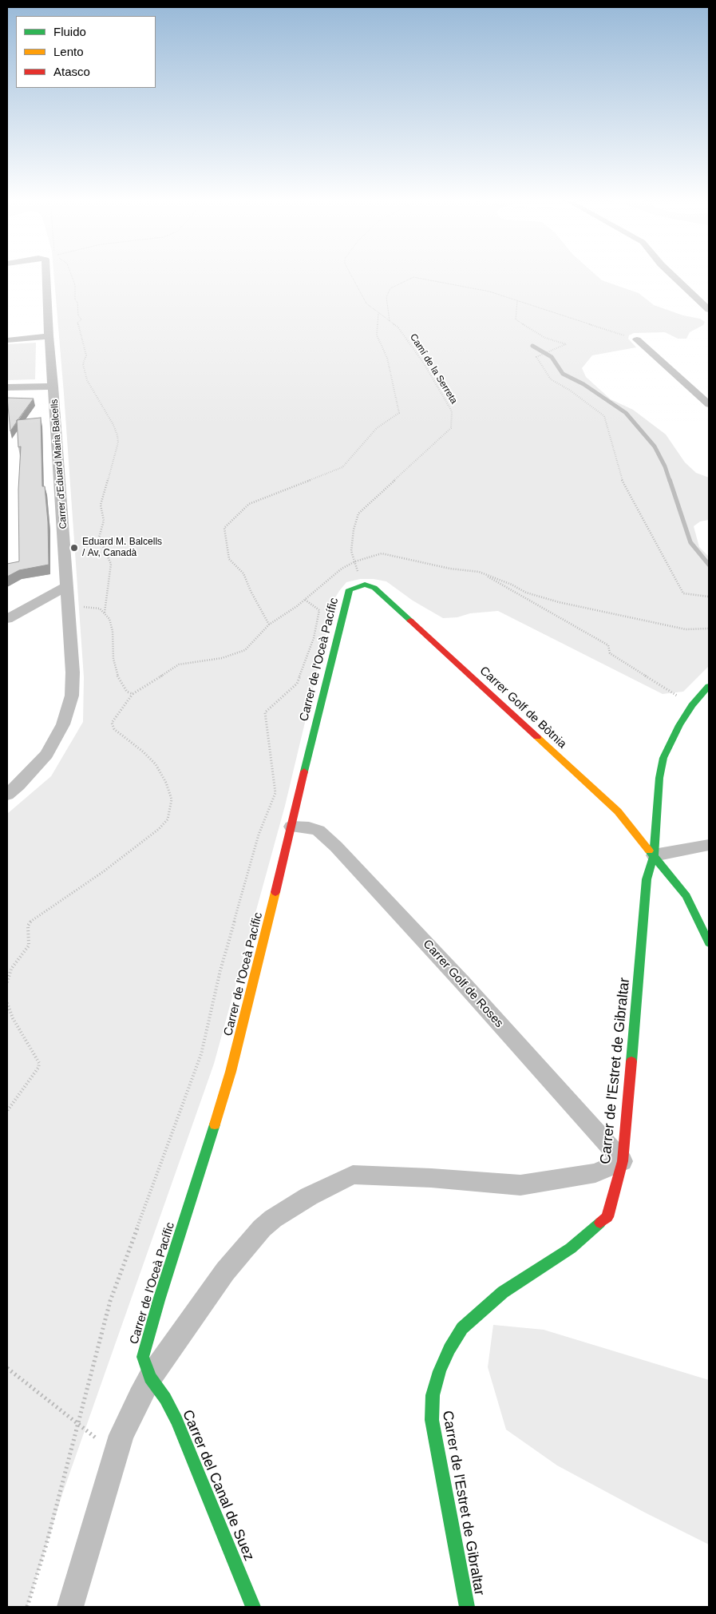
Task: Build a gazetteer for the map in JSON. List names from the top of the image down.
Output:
{
  "streets": {
    "street": [
      "Carrer d'Eduard Maria Balcells",
      "Carrer de l'Oceà Pacífic",
      "Carrer Golf de Bòtnia",
      "Carrer Golf de Roses",
      "Carrer de l'Estret de Gibraltar",
      "Carrer del Canal de Suez"
    ],
    "path": ["Camí de la Serreta"]
  },
  "crossings": [
    ["Carrer de l'Oceà Pacífic", "Carrer Golf de Bòtnia"],
    ["Carrer de l'Oceà Pacífic", "Carrer Golf de Roses"],
    ["Carrer de l'Oceà Pacífic", "Carrer del Canal de Suez"],
    ["Carrer Golf de Bòtnia", "Carrer de l'Estret de Gibraltar"],
    ["Carrer Golf de Roses", "Carrer de l'Estret de Gibraltar"]
  ],
  "places": ["Eduard M. Balcells / Av, Canadà"],
  "legend": ["Fluido", "Lento", "Atasco"]
}
